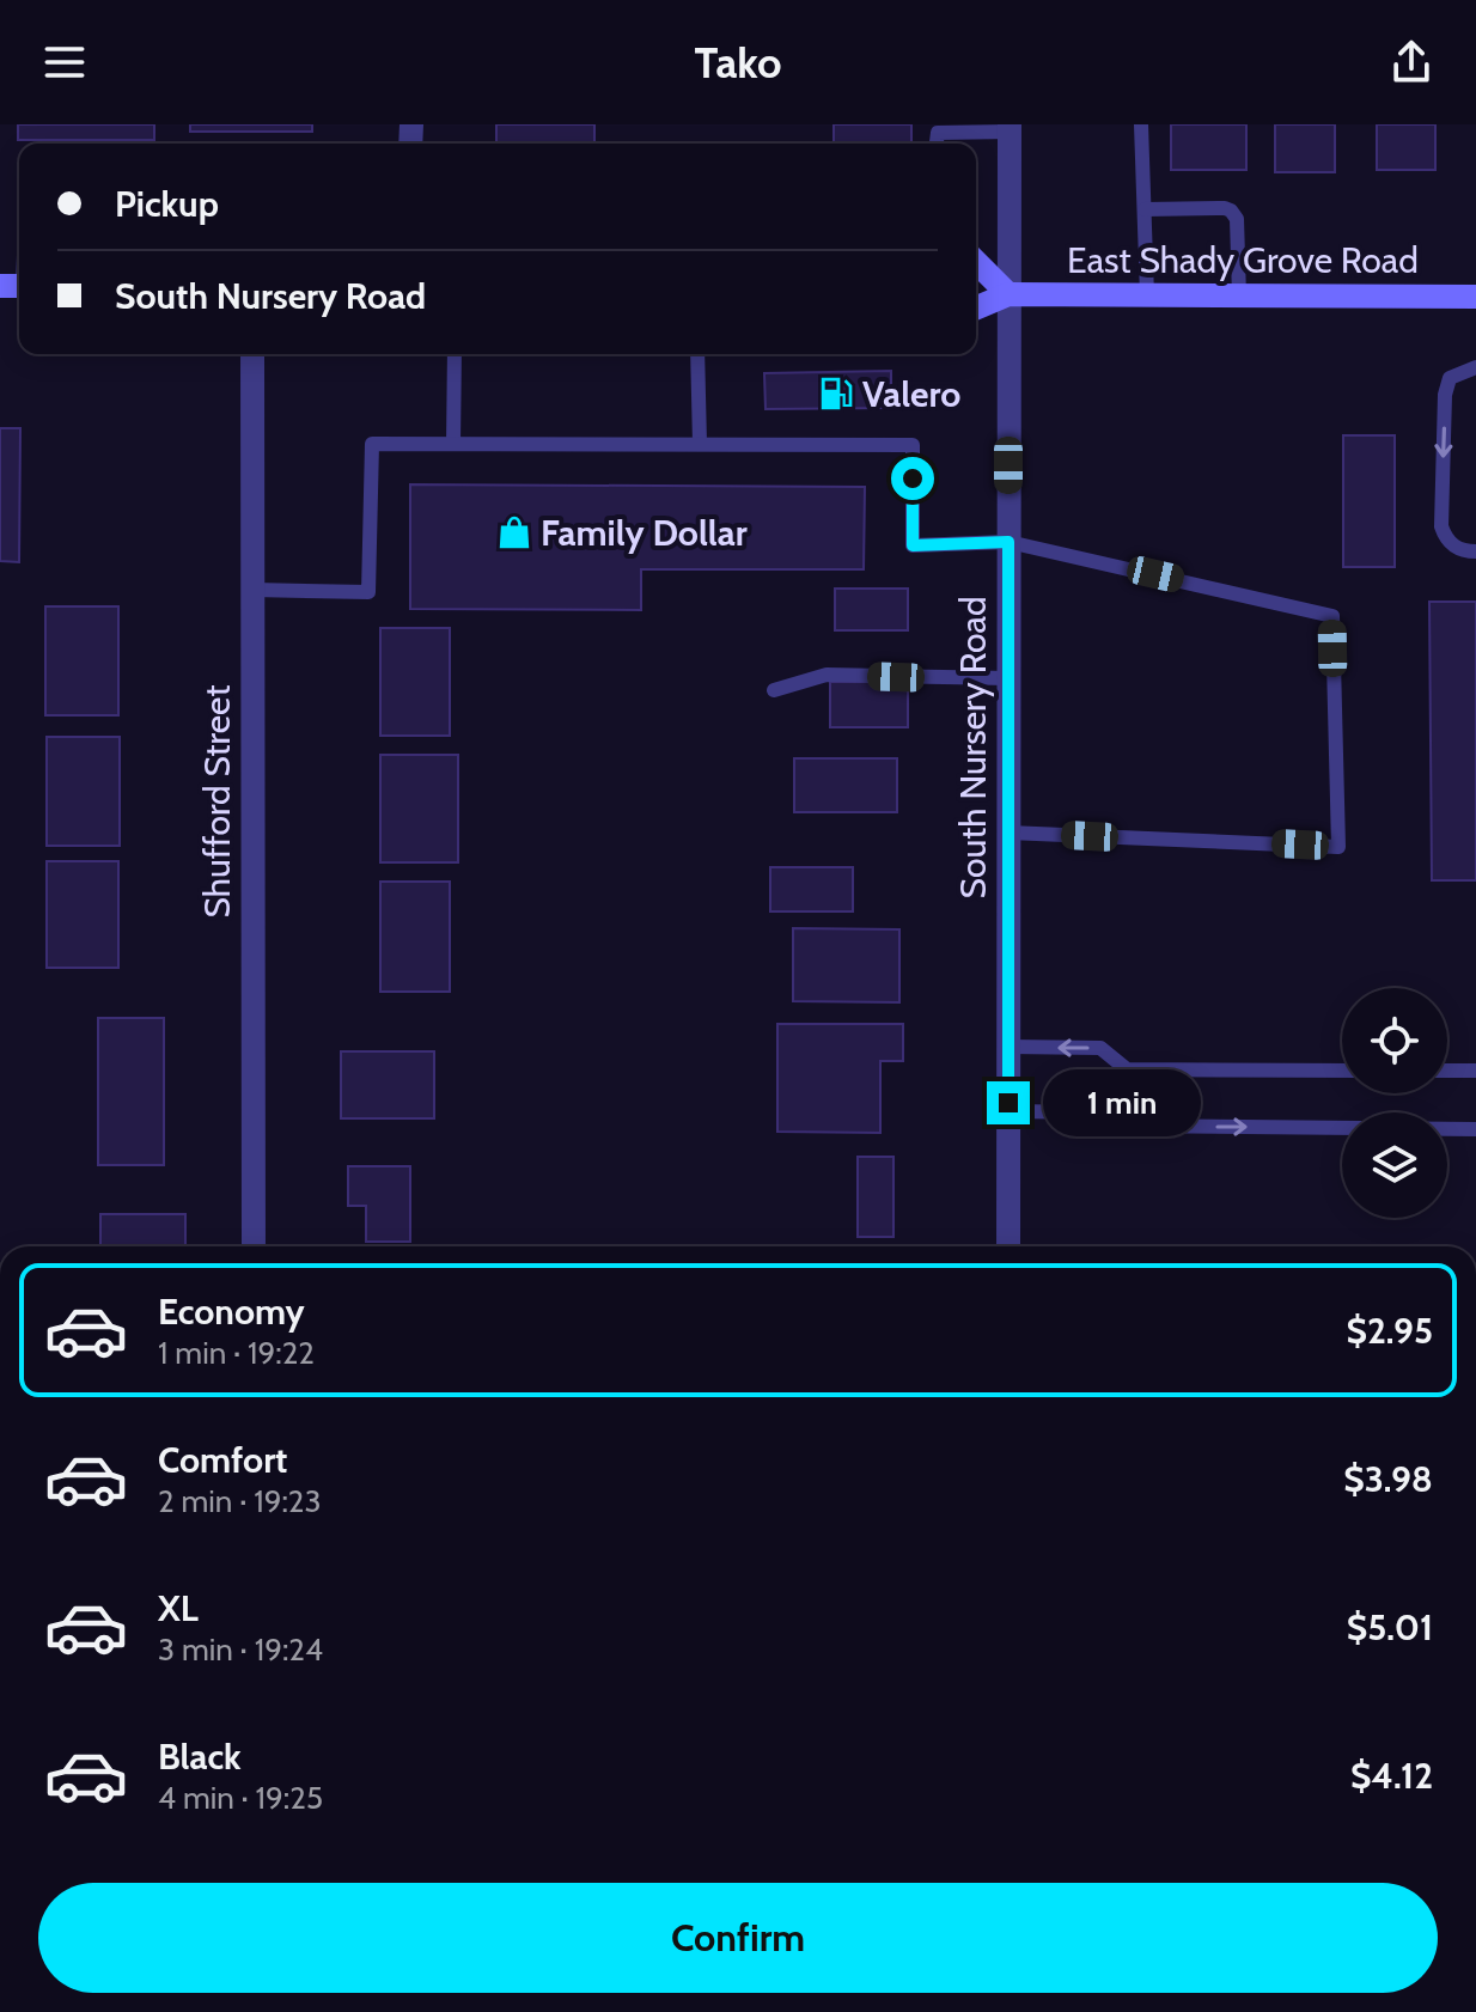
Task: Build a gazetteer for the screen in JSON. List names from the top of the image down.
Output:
{
  "streets": {
    "main road": ["East Shady Grove Road"],
    "street": ["South Nursery Road", "Shufford Street"]
  },
  "crossings": [
    ["East Shady Grove Road", "South Nursery Road"]
  ],
  "places": {
    "fuel station": ["Valero"],
    "shop": ["Family Dollar"]
  },
  "page": {
    "header": "Tako",
    "banner": ["Pickup", "South Nursery Road"],
    "bubble": "1 min",
    "list": [
      {
        "name": "Economy",
        "note": "1 min · 19:22",
        "value": "$2.95"
      },
      {
        "name": "Comfort",
        "note": "2 min · 19:23",
        "value": "$3.98"
      },
      {
        "name": "XL",
        "note": "3 min · 19:24",
        "value": "$5.01"
      },
      {
        "name": "Black",
        "note": "4 min · 19:25",
        "value": "$4.12"
      }
    ],
    "buttons": "Confirm"
  }
}
